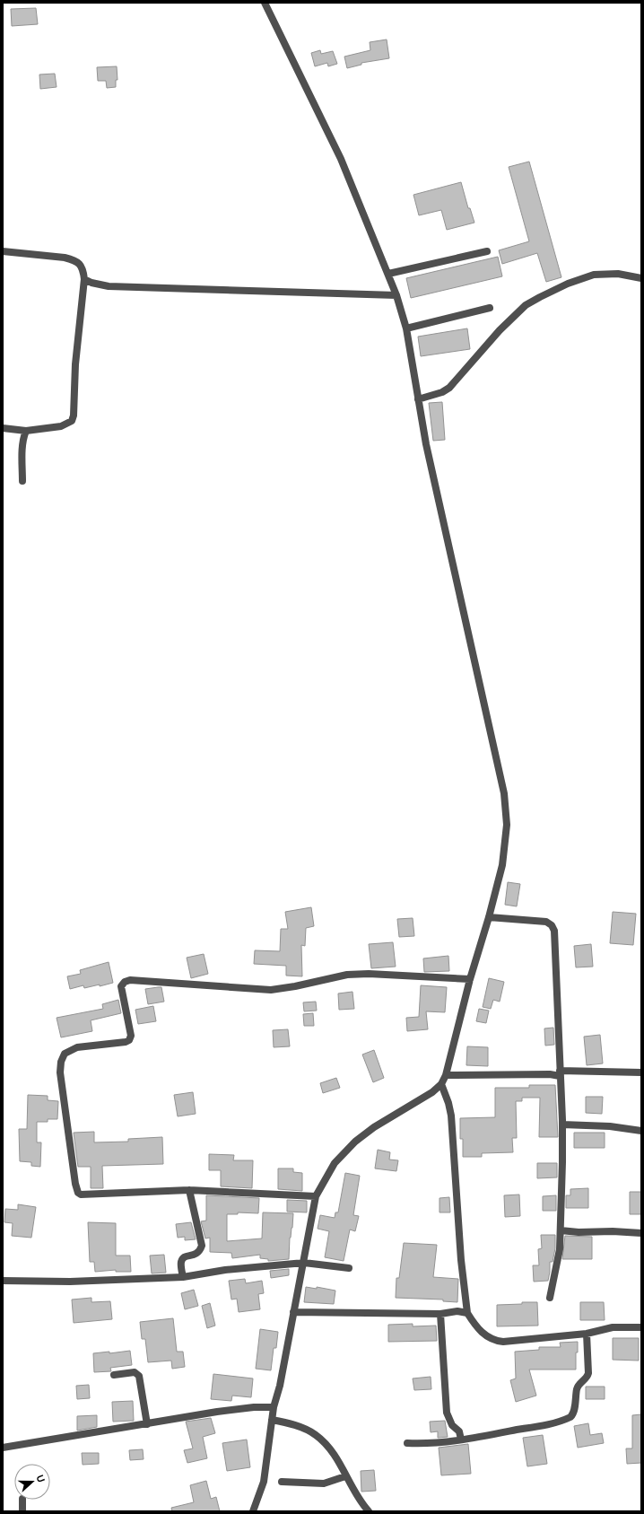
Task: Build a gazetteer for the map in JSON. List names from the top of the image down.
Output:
{
  "north": "right"
}
